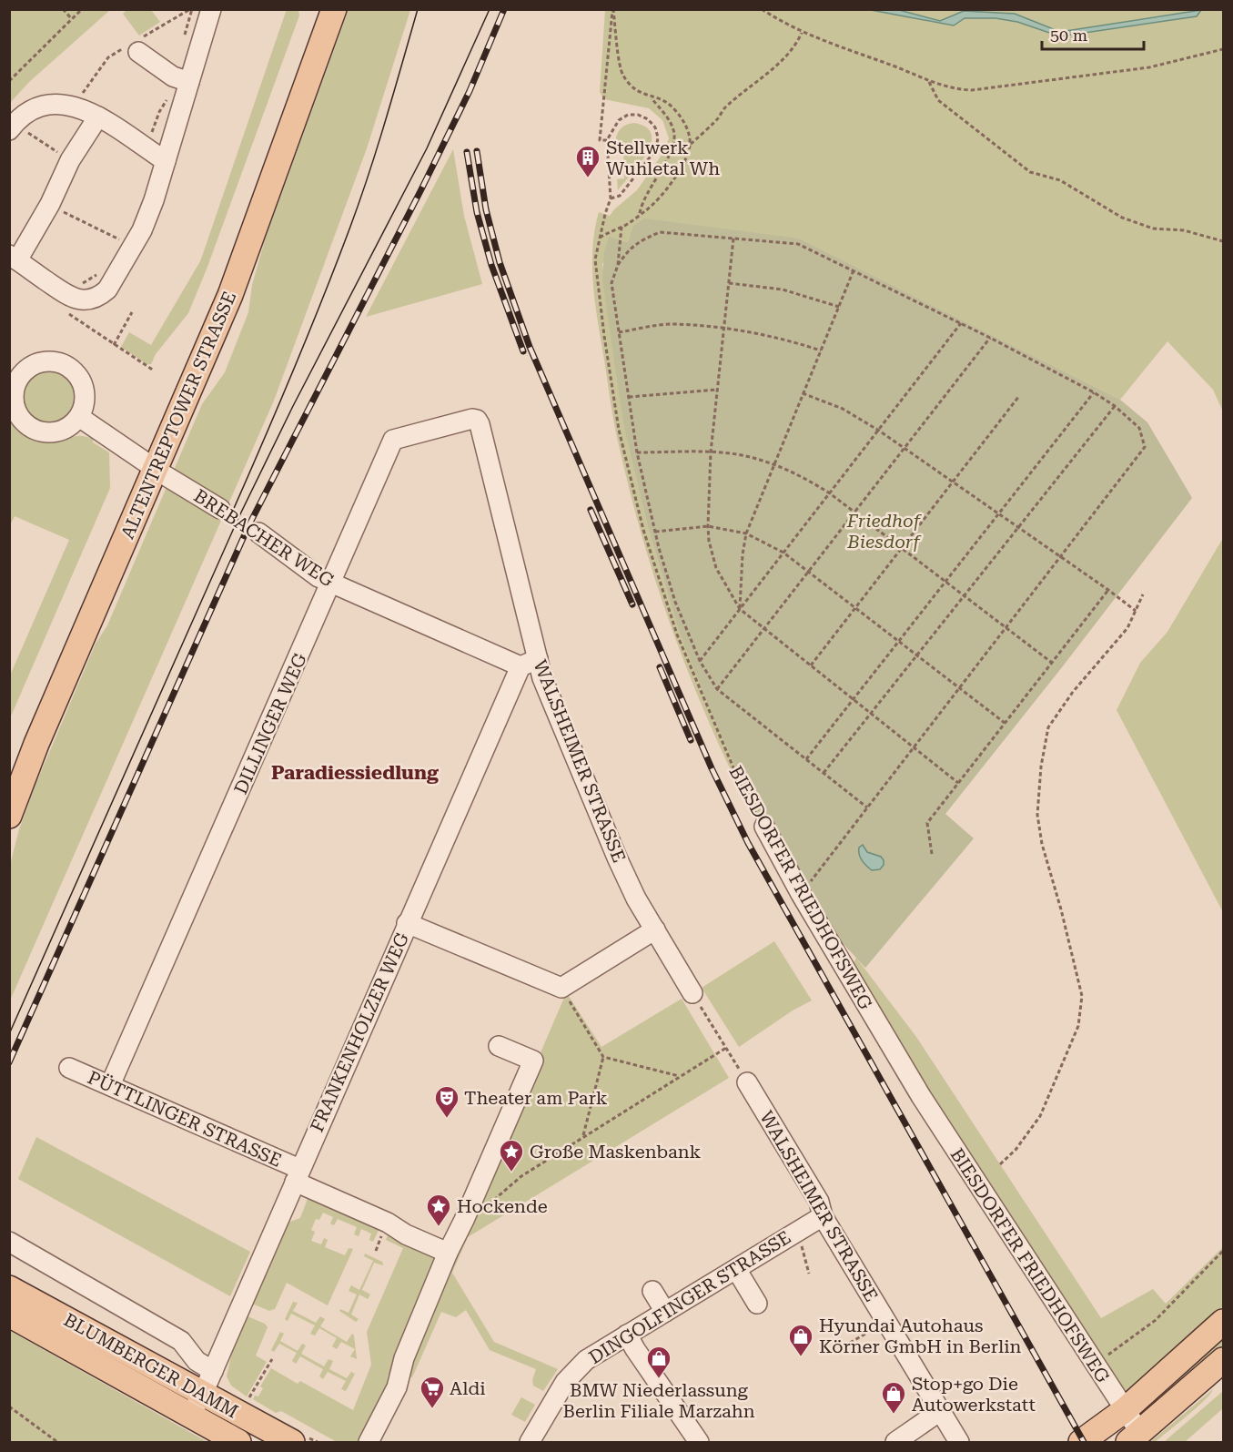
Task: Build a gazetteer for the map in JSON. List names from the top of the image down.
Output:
{
  "streets": {
    "main road": ["ALTENTREPTOWER STRASSE", "BLUMBERGER DAMM"],
    "street": [
      "BREBACHER WEG",
      "DILLINGER WEG",
      "WALSHEIMER STRASSE",
      "BIESDORFER FRIEDHOFSWEG",
      "FRANKENHOLZER WEG",
      "PÜTTLINGER STRASSE",
      "DINGOLFINGER STRASSE"
    ]
  },
  "crossings": [
    ["ALTENTREPTOWER STRASSE", "BREBACHER WEG"],
    ["BREBACHER WEG", "DILLINGER WEG"],
    ["BREBACHER WEG", "WALSHEIMER STRASSE"],
    ["BREBACHER WEG", "FRANKENHOLZER WEG"],
    ["DILLINGER WEG", "WALSHEIMER STRASSE"],
    ["DILLINGER WEG", "PÜTTLINGER STRASSE"],
    ["WALSHEIMER STRASSE", "FRANKENHOLZER WEG"],
    ["WALSHEIMER STRASSE", "DINGOLFINGER STRASSE"],
    ["FRANKENHOLZER WEG", "PÜTTLINGER STRASSE"],
    ["FRANKENHOLZER WEG", "BLUMBERGER DAMM"]
  ],
  "districts": ["Paradiessiedlung"],
  "parks": ["Friedhof Biesdorf"],
  "places": {
    "building": ["Stellwerk Wuhletal Wh"],
    "theatre": ["Theater am Park"],
    "place": ["Große Maskenbank", "Hockende"],
    "shop": ["Hyundai Autohaus Körner GmbH in Berlin", "BMW Niederlassung Berlin Filiale Marzahn", "Stop+go Die Autowerkstatt"],
    "supermarket": ["Aldi"]
  },
  "scale_bar": "50 m"
}
